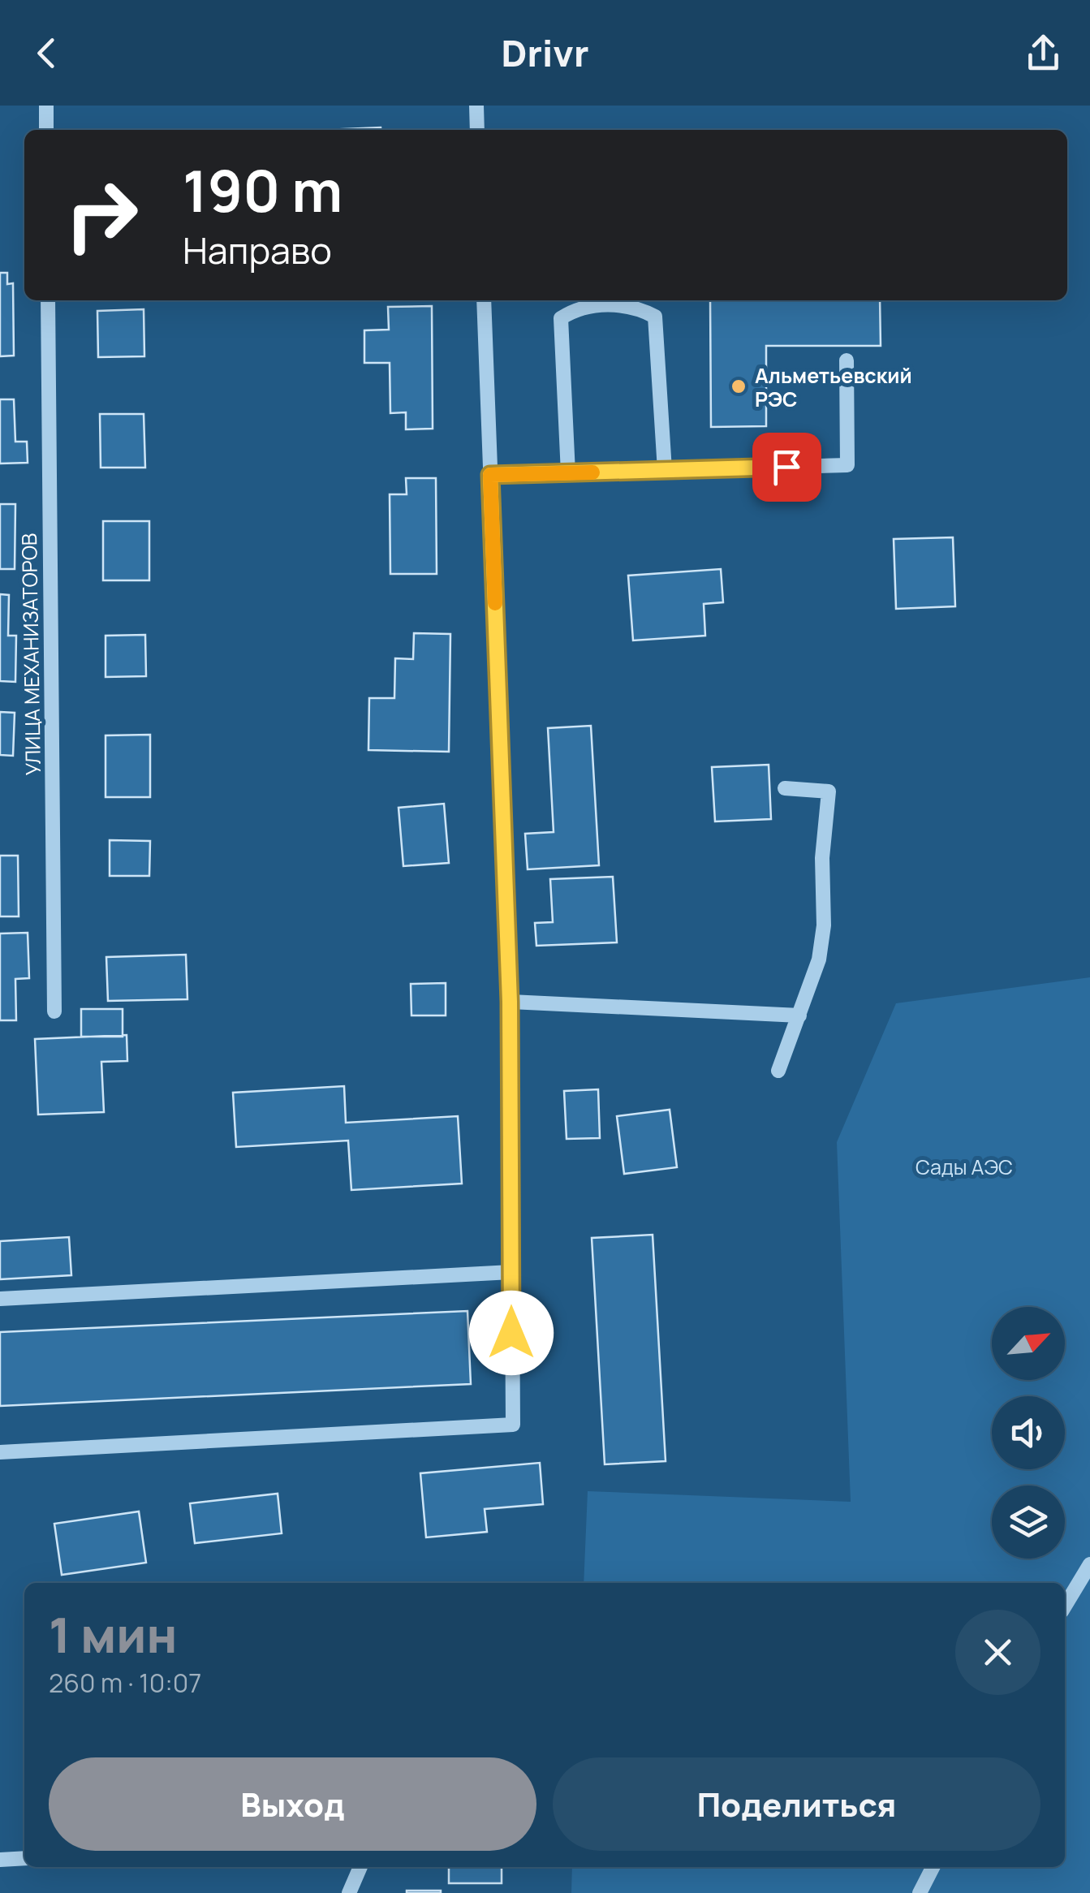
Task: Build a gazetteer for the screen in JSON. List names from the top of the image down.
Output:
{
  "streets": {
    "street": ["УЛИЦА МЕХАНИЗАТОРОВ"]
  },
  "parks": ["Сады АЭС"],
  "places": ["Альметьевский РЭС"],
  "north": "top right",
  "page": {
    "header": "Drivr",
    "turn": ["190 m", "Направо"],
    "heading": ["1 мин", "260 m · 10:07"],
    "buttons": ["Выход", "Поделиться"]
  }
}
